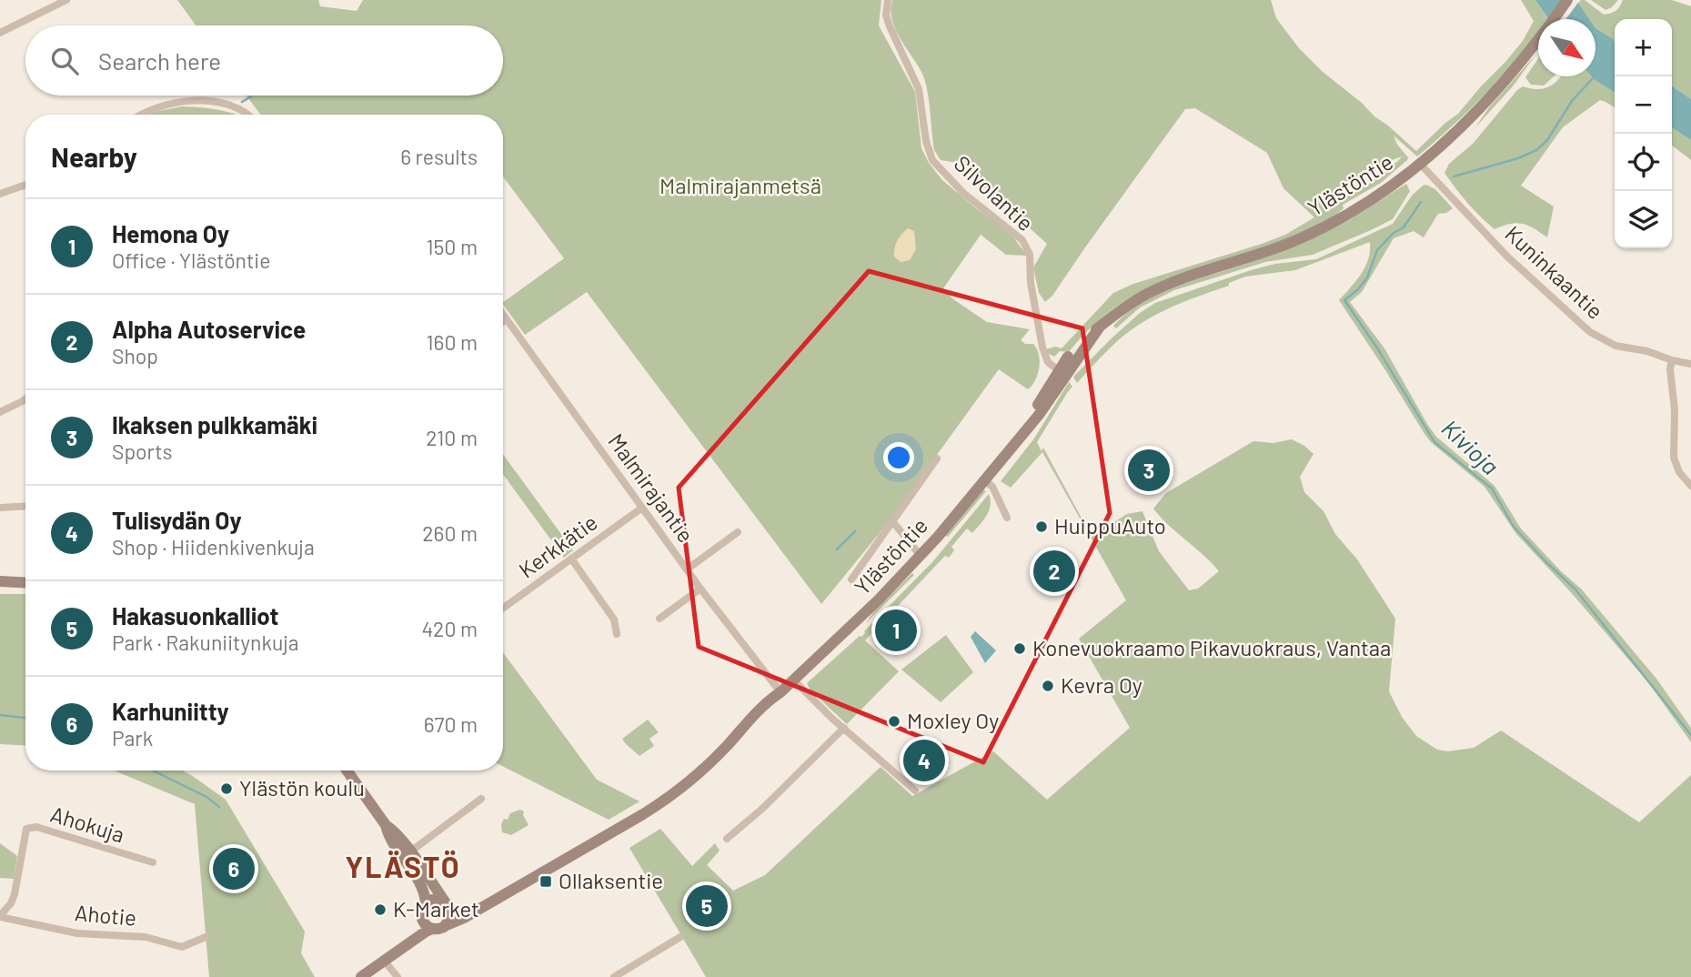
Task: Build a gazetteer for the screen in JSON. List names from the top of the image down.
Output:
{
  "streets": {
    "main road": ["Ylästöntie"],
    "street": [
      "Silvolantie",
      "Kuninkaantie",
      "Malmirajantie",
      "Kerkkätie",
      "Ahokuja",
      "Ahotie"
    ]
  },
  "crossings": [
    ["Ylästöntie", "Silvolantie"],
    ["Ylästöntie", "Kuninkaantie"],
    ["Ylästöntie", "Malmirajantie"],
    ["Malmirajantie", "Kerkkätie"],
    ["Ahokuja", "Ahotie"]
  ],
  "districts": ["YLÄSTÖ"],
  "water": ["Kivioja"],
  "parks": ["Malmirajanmetsä"],
  "places": {
    "other": [
      "HuippuAuto",
      "Konevuokraamo Pikavuokraus, Vantaa",
      "Kevra Oy",
      "Moxley Oy",
      "Ylästön koulu",
      "K-Market"
    ],
    "transit": ["Ollaksentie"]
  },
  "north": "bottom right",
  "page": {
    "map_buttons": ["+", "−"],
    "search": "Search here",
    "heading": ["Nearby", "6 results"],
    "list": [
      {
        "mark": "1",
        "name": "Hemona Oy",
        "note": "Office · Ylästöntie",
        "value": "150 m"
      },
      {
        "mark": "2",
        "name": "Alpha Autoservice",
        "note": "Shop",
        "value": "160 m"
      },
      {
        "mark": "3",
        "name": "Ikaksen pulkkamäki",
        "note": "Sports",
        "value": "210 m"
      },
      {
        "mark": "4",
        "name": "Tulisydän Oy",
        "note": "Shop · Hiidenkivenkuja",
        "value": "260 m"
      },
      {
        "mark": "5",
        "name": "Hakasuonkalliot",
        "note": "Park · Rakuniitynkuja",
        "value": "420 m"
      },
      {
        "mark": "6",
        "name": "Karhuniitty",
        "note": "Park",
        "value": "670 m"
      }
    ],
    "pins": [
      "3",
      "2",
      "1",
      "4",
      "6",
      "5"
    ]
  }
}
